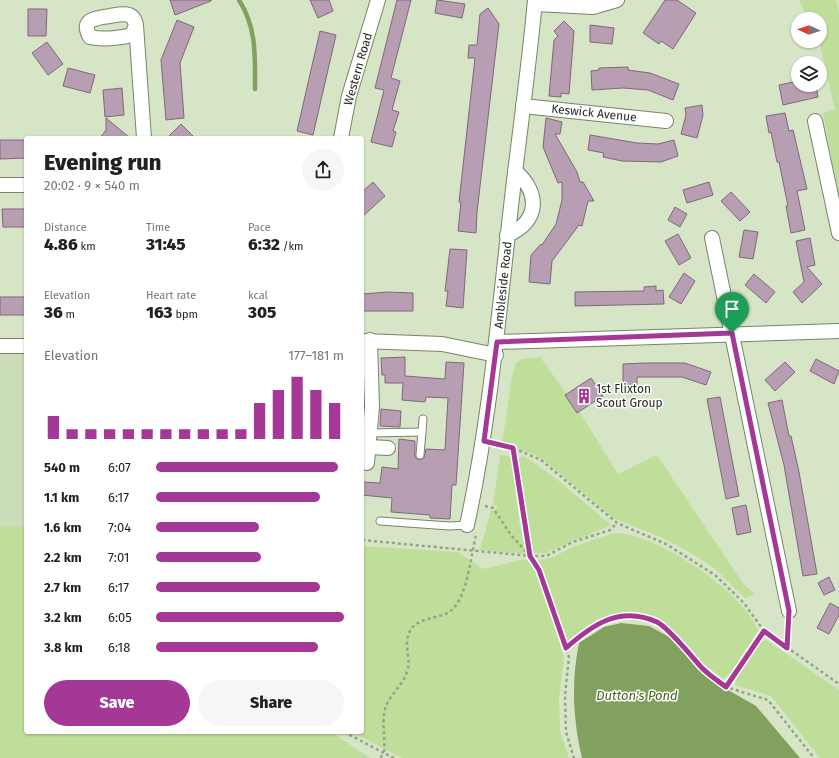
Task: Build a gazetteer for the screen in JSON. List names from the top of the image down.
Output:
{
  "streets": {
    "street": ["Western Road", "Keswick Avenue", "Ambleside Road"]
  },
  "crossings": [
    ["Keswick Avenue", "Ambleside Road"]
  ],
  "water": ["Dutton's Pond"],
  "places": {
    "building": ["1st Flixton Scout Group"]
  },
  "north": "left",
  "page": {
    "heading": ["Evening run", "20:02 · 9 × 540 m"],
    "stats": [
      ["Distance", "4.86 km"],
      ["Time", "31:45"],
      ["Pace", "6:32 /km"],
      ["Elevation", "36 m"],
      ["Heart rate", "163 bpm"],
      ["kcal", "305"]
    ],
    "chart": ["Elevation", "177–181 m"],
    "list": [
      {
        "name": "540 m",
        "note": "6:07"
      },
      {
        "name": "1.1 km",
        "note": "6:17"
      },
      {
        "name": "1.6 km",
        "note": "7:04"
      },
      {
        "name": "2.2 km",
        "note": "7:01"
      },
      {
        "name": "2.7 km",
        "note": "6:17"
      },
      {
        "name": "3.2 km",
        "note": "6:05"
      },
      {
        "name": "3.8 km",
        "note": "6:18"
      }
    ],
    "buttons": ["Save", "Share"]
  }
}
